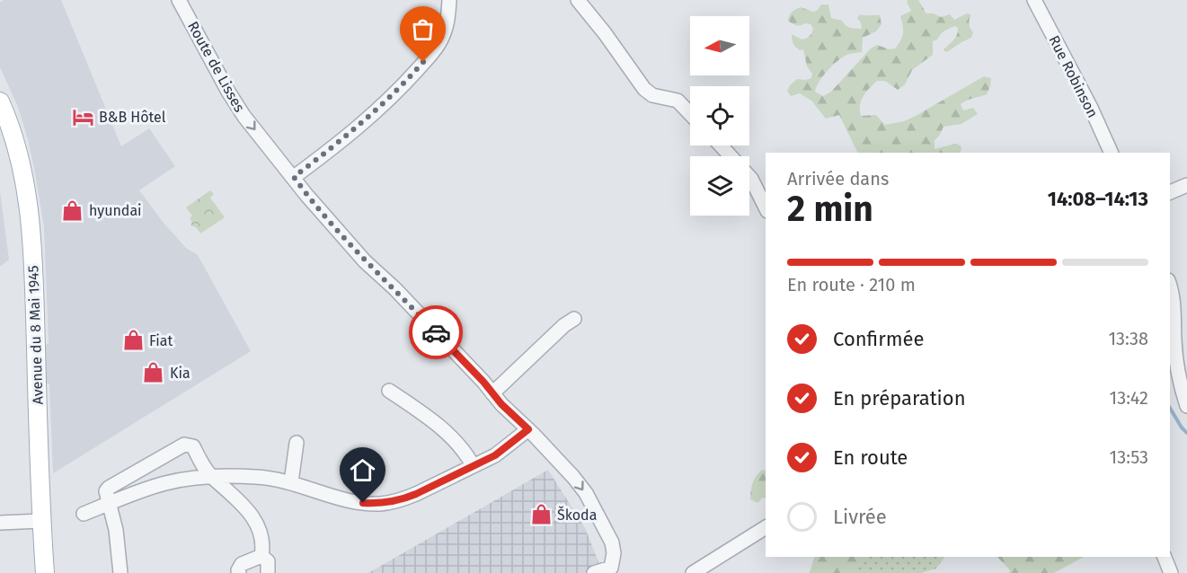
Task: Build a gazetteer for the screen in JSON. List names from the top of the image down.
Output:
{
  "streets": {
    "main road": ["Avenue du 8 Mai 1945"],
    "street": ["Route de Lisses", "Rue Robinson"]
  },
  "one_way": ["Route de Lisses"],
  "places": {
    "hotel": ["B&B Hôtel"],
    "shop": [
      "hyundai",
      "Fiat",
      "Kia",
      "Škoda"
    ]
  },
  "north": "left",
  "page": {
    "heading": ["2 min", "Arrivée dans", "14:08–14:13"],
    "bar": "En route · 210 m",
    "list": [
      ["Confirmée", "13:38"],
      ["En préparation", "13:42"],
      ["En route", "13:53"],
      "Livrée"
    ]
  }
}
